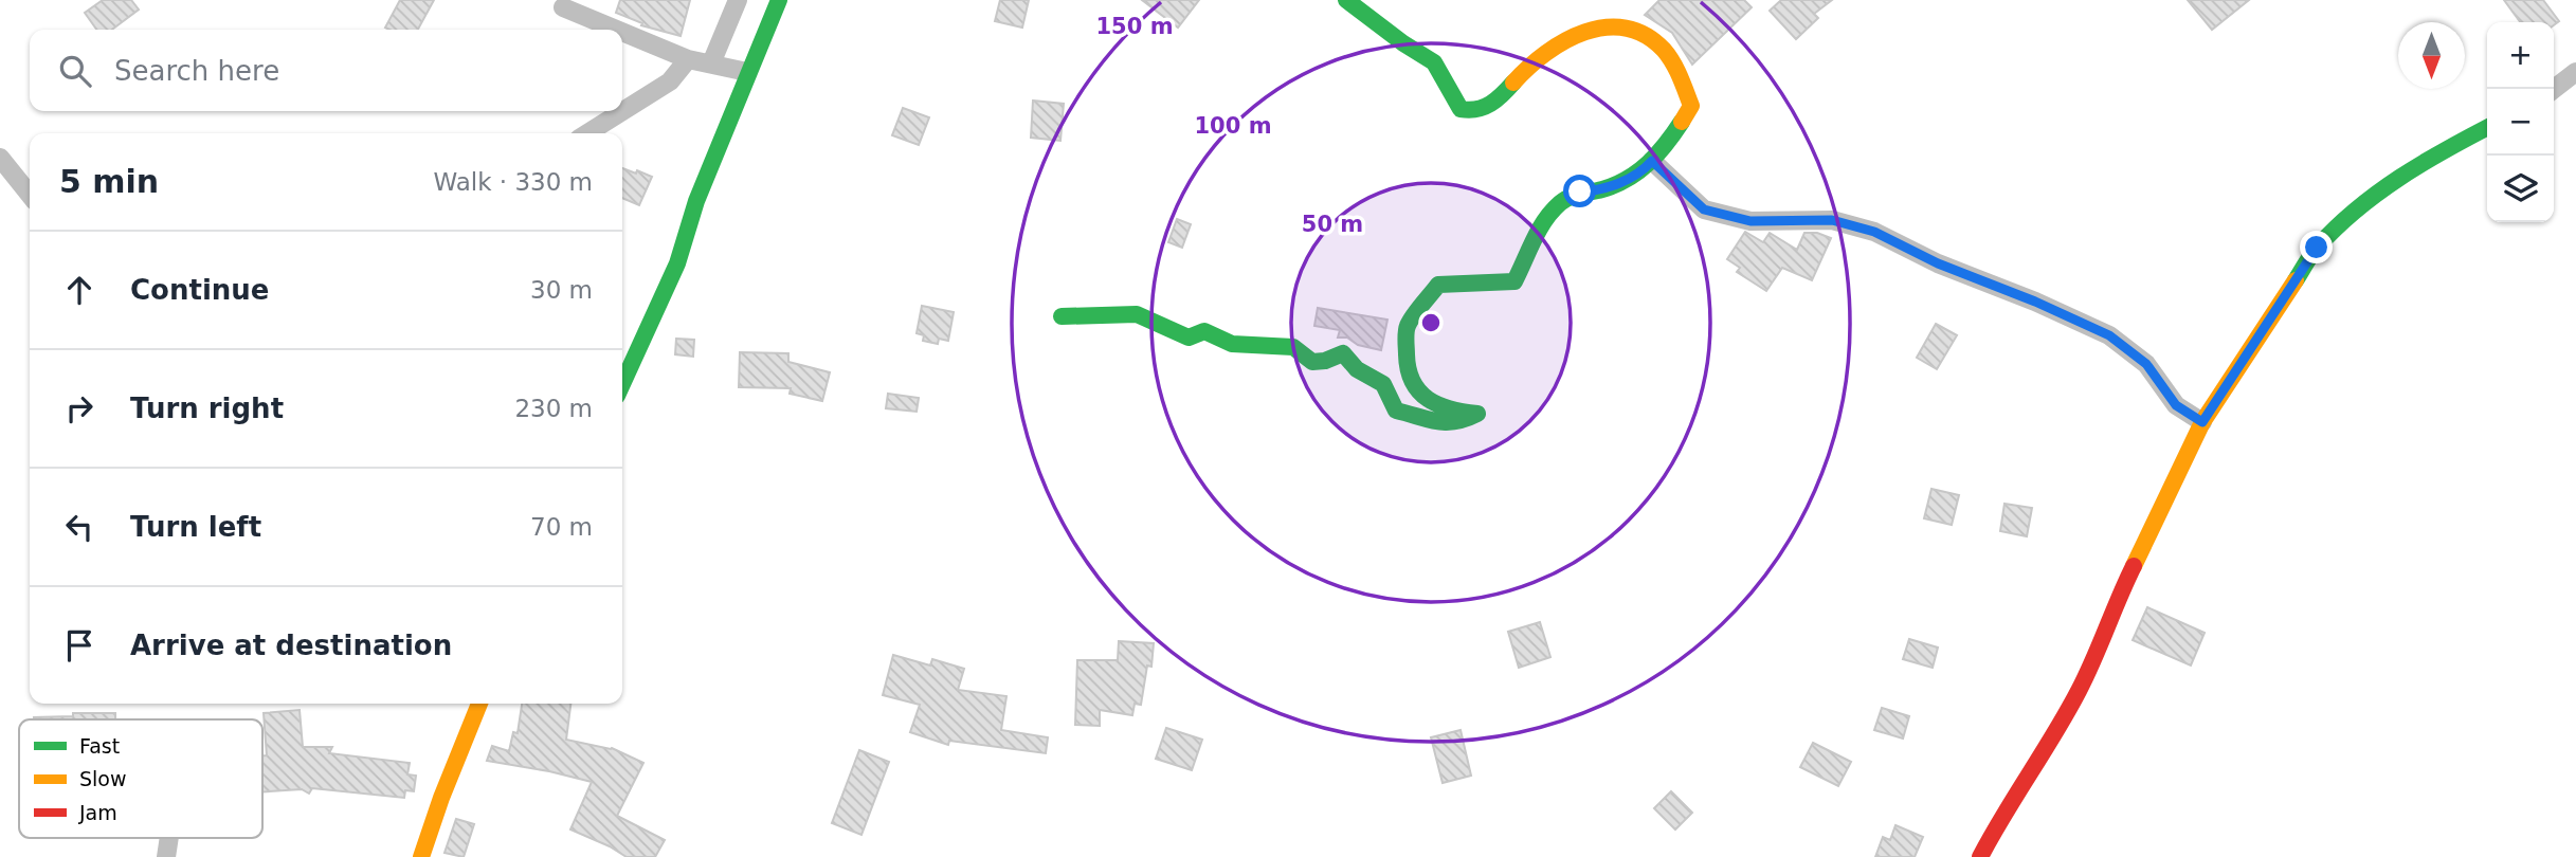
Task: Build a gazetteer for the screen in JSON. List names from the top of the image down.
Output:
{
  "legend": ["Fast", "Slow", "Jam"],
  "north": "bottom",
  "page": {
    "map_buttons": ["+", "−"],
    "search": "Search here",
    "heading": ["5 min", "Walk · 330 m"],
    "list": [
      ["Continue", "30 m"],
      ["Turn right", "230 m"],
      ["Turn left", "70 m"],
      "Arrive at destination"
    ]
  },
  "rings": ["150 m", "100 m", "50 m"]
}
